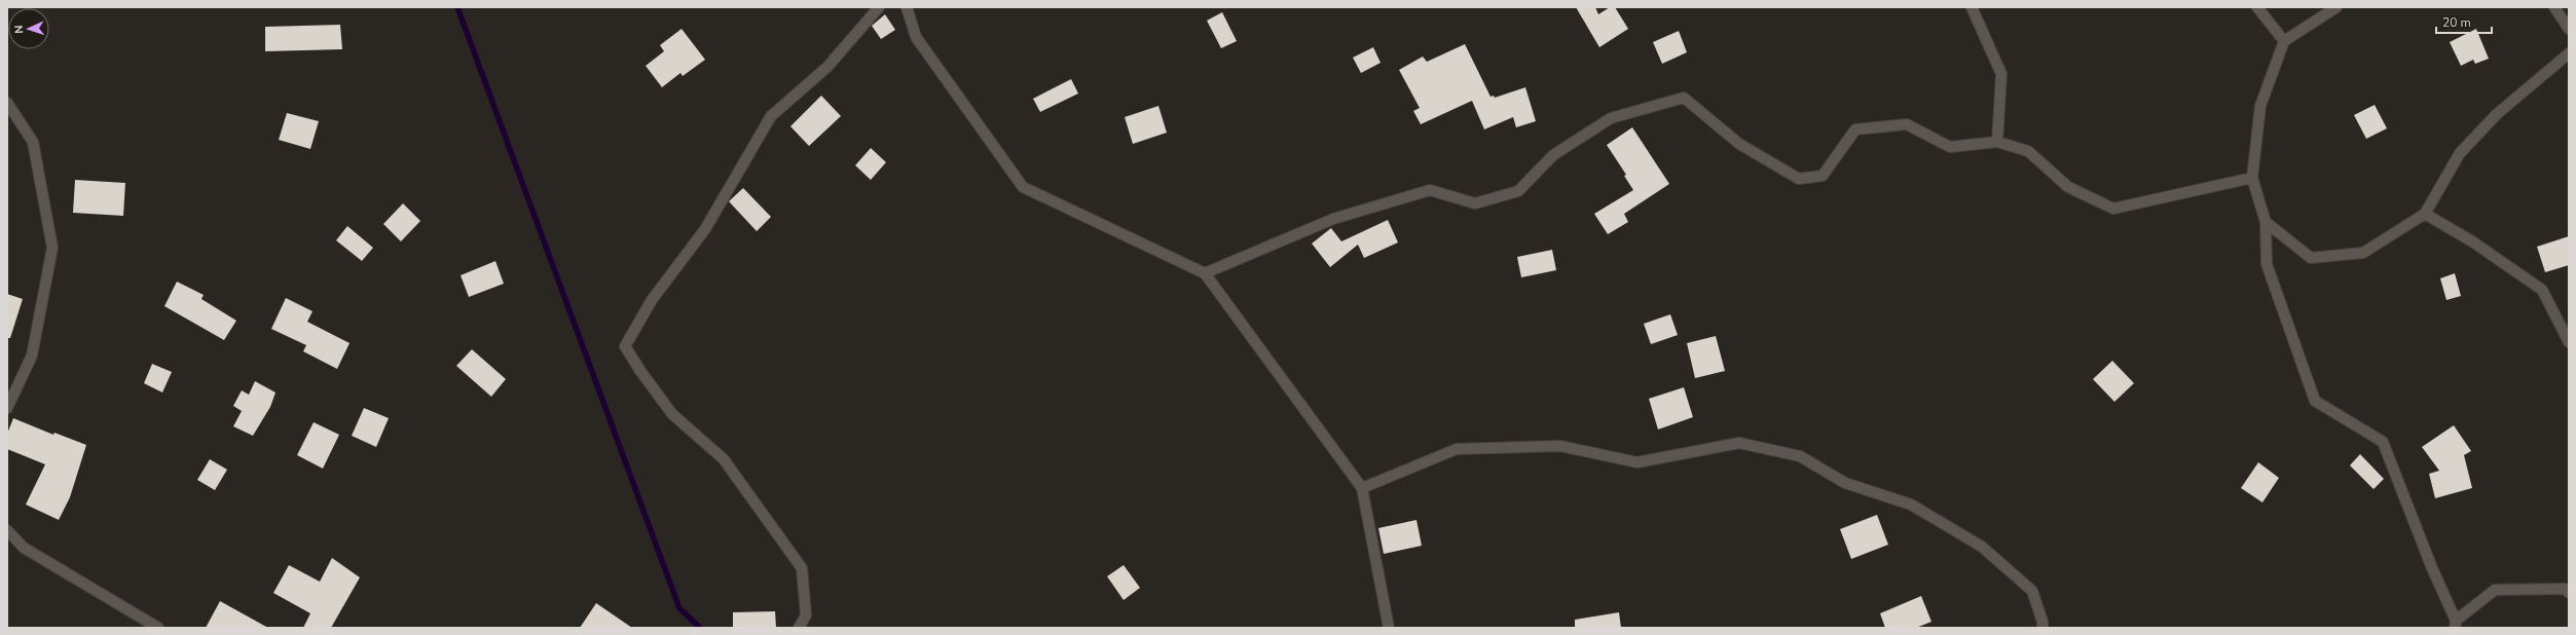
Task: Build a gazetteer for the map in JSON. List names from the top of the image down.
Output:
{
  "scale_bar": "20 m",
  "north": "left"
}
